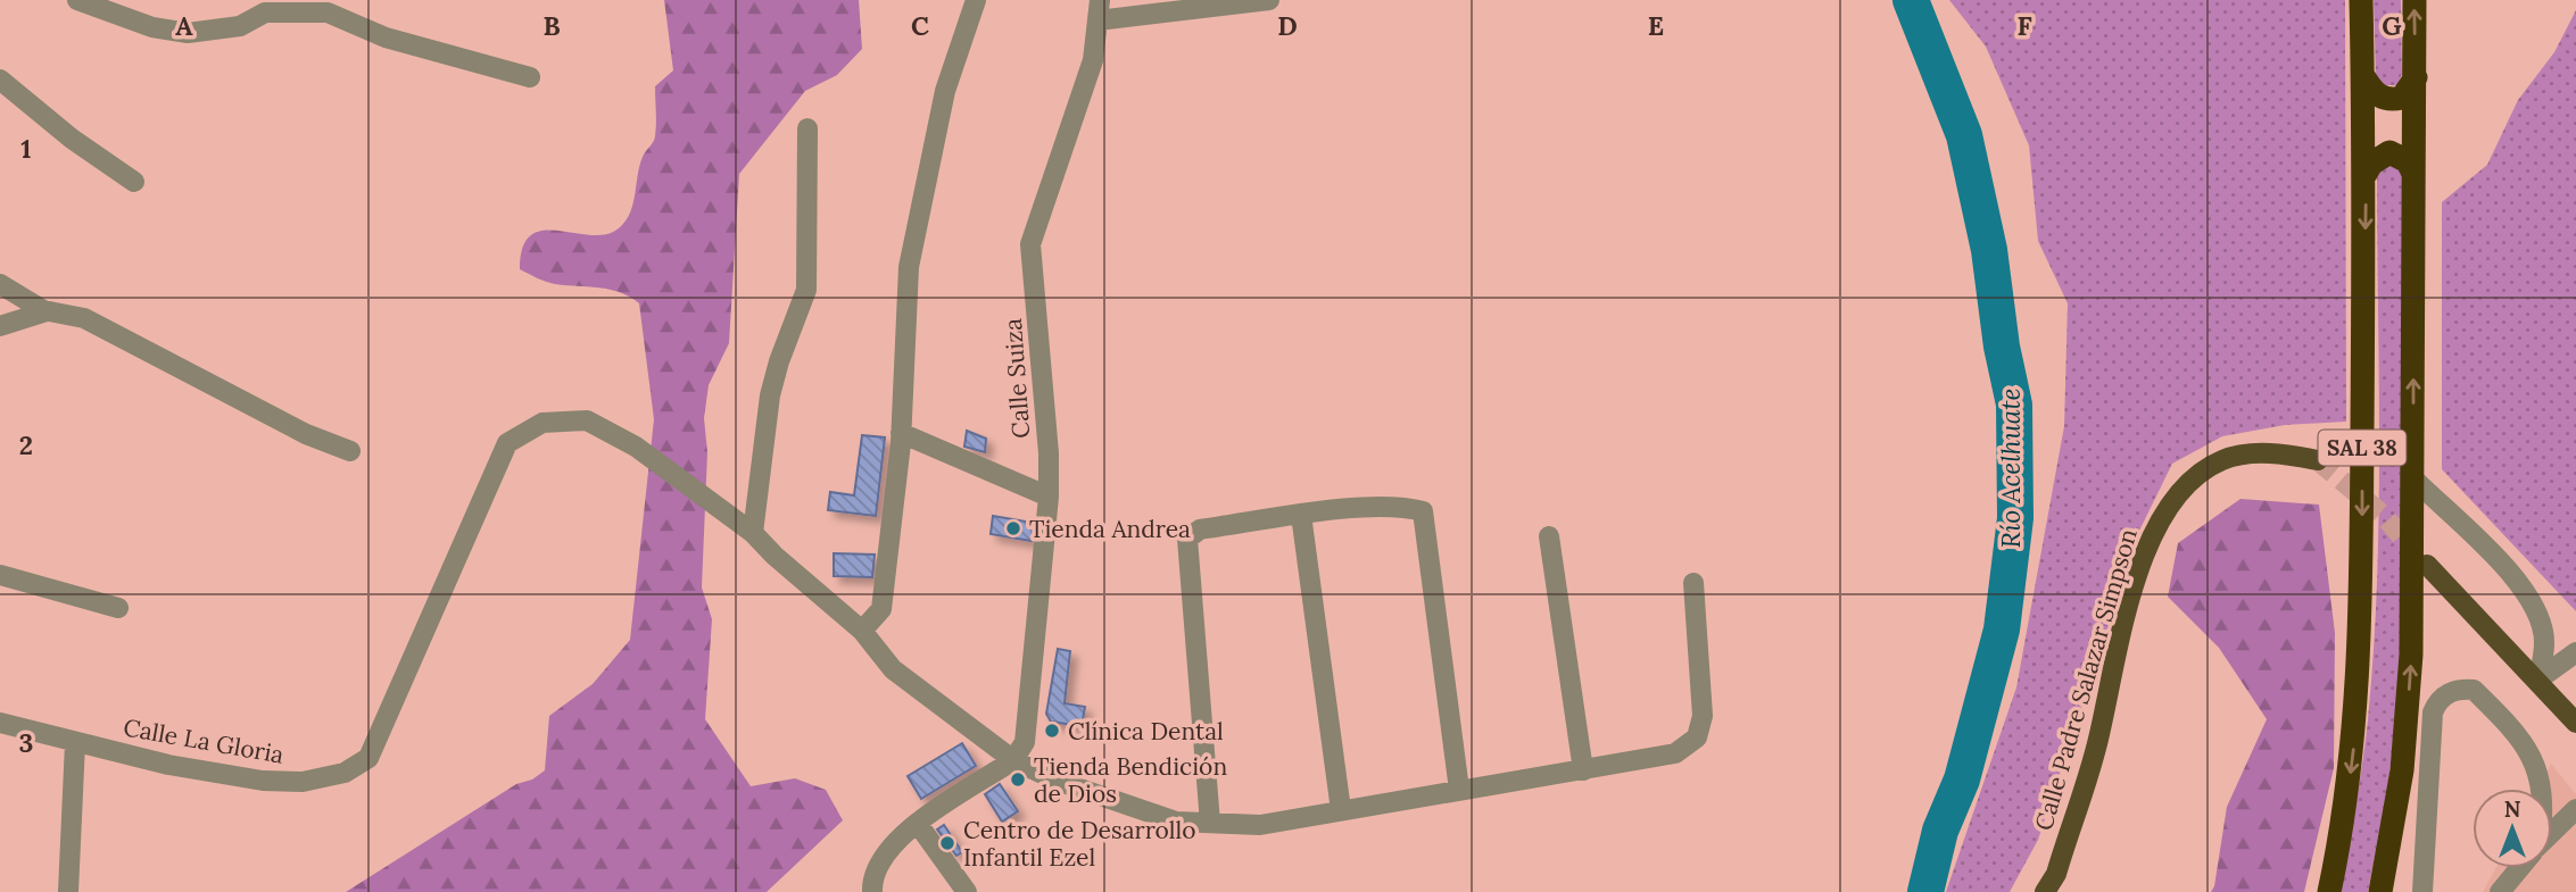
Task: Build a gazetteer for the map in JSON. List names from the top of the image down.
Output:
{
  "streets": {
    "highway": ["SAL 38"],
    "main road": ["Calle Padre Salazar Simpson"],
    "street": ["Calle Suiza", "Calle La Gloria"]
  },
  "crossings": [
    ["Calle Suiza", "Calle La Gloria"]
  ],
  "water": ["Río Acelhuate"],
  "places": [
    "Tienda Andrea",
    "Clínica Dental",
    "Tienda Bendición de Dios",
    "Centro de Desarrollo Infantil Ezel"
  ],
  "north": "top",
  "grid": {
    "columns": [
      "A",
      "B",
      "C",
      "D",
      "E",
      "F",
      "G"
    ],
    "rows": ["1", "2", "3"]
  }
}
